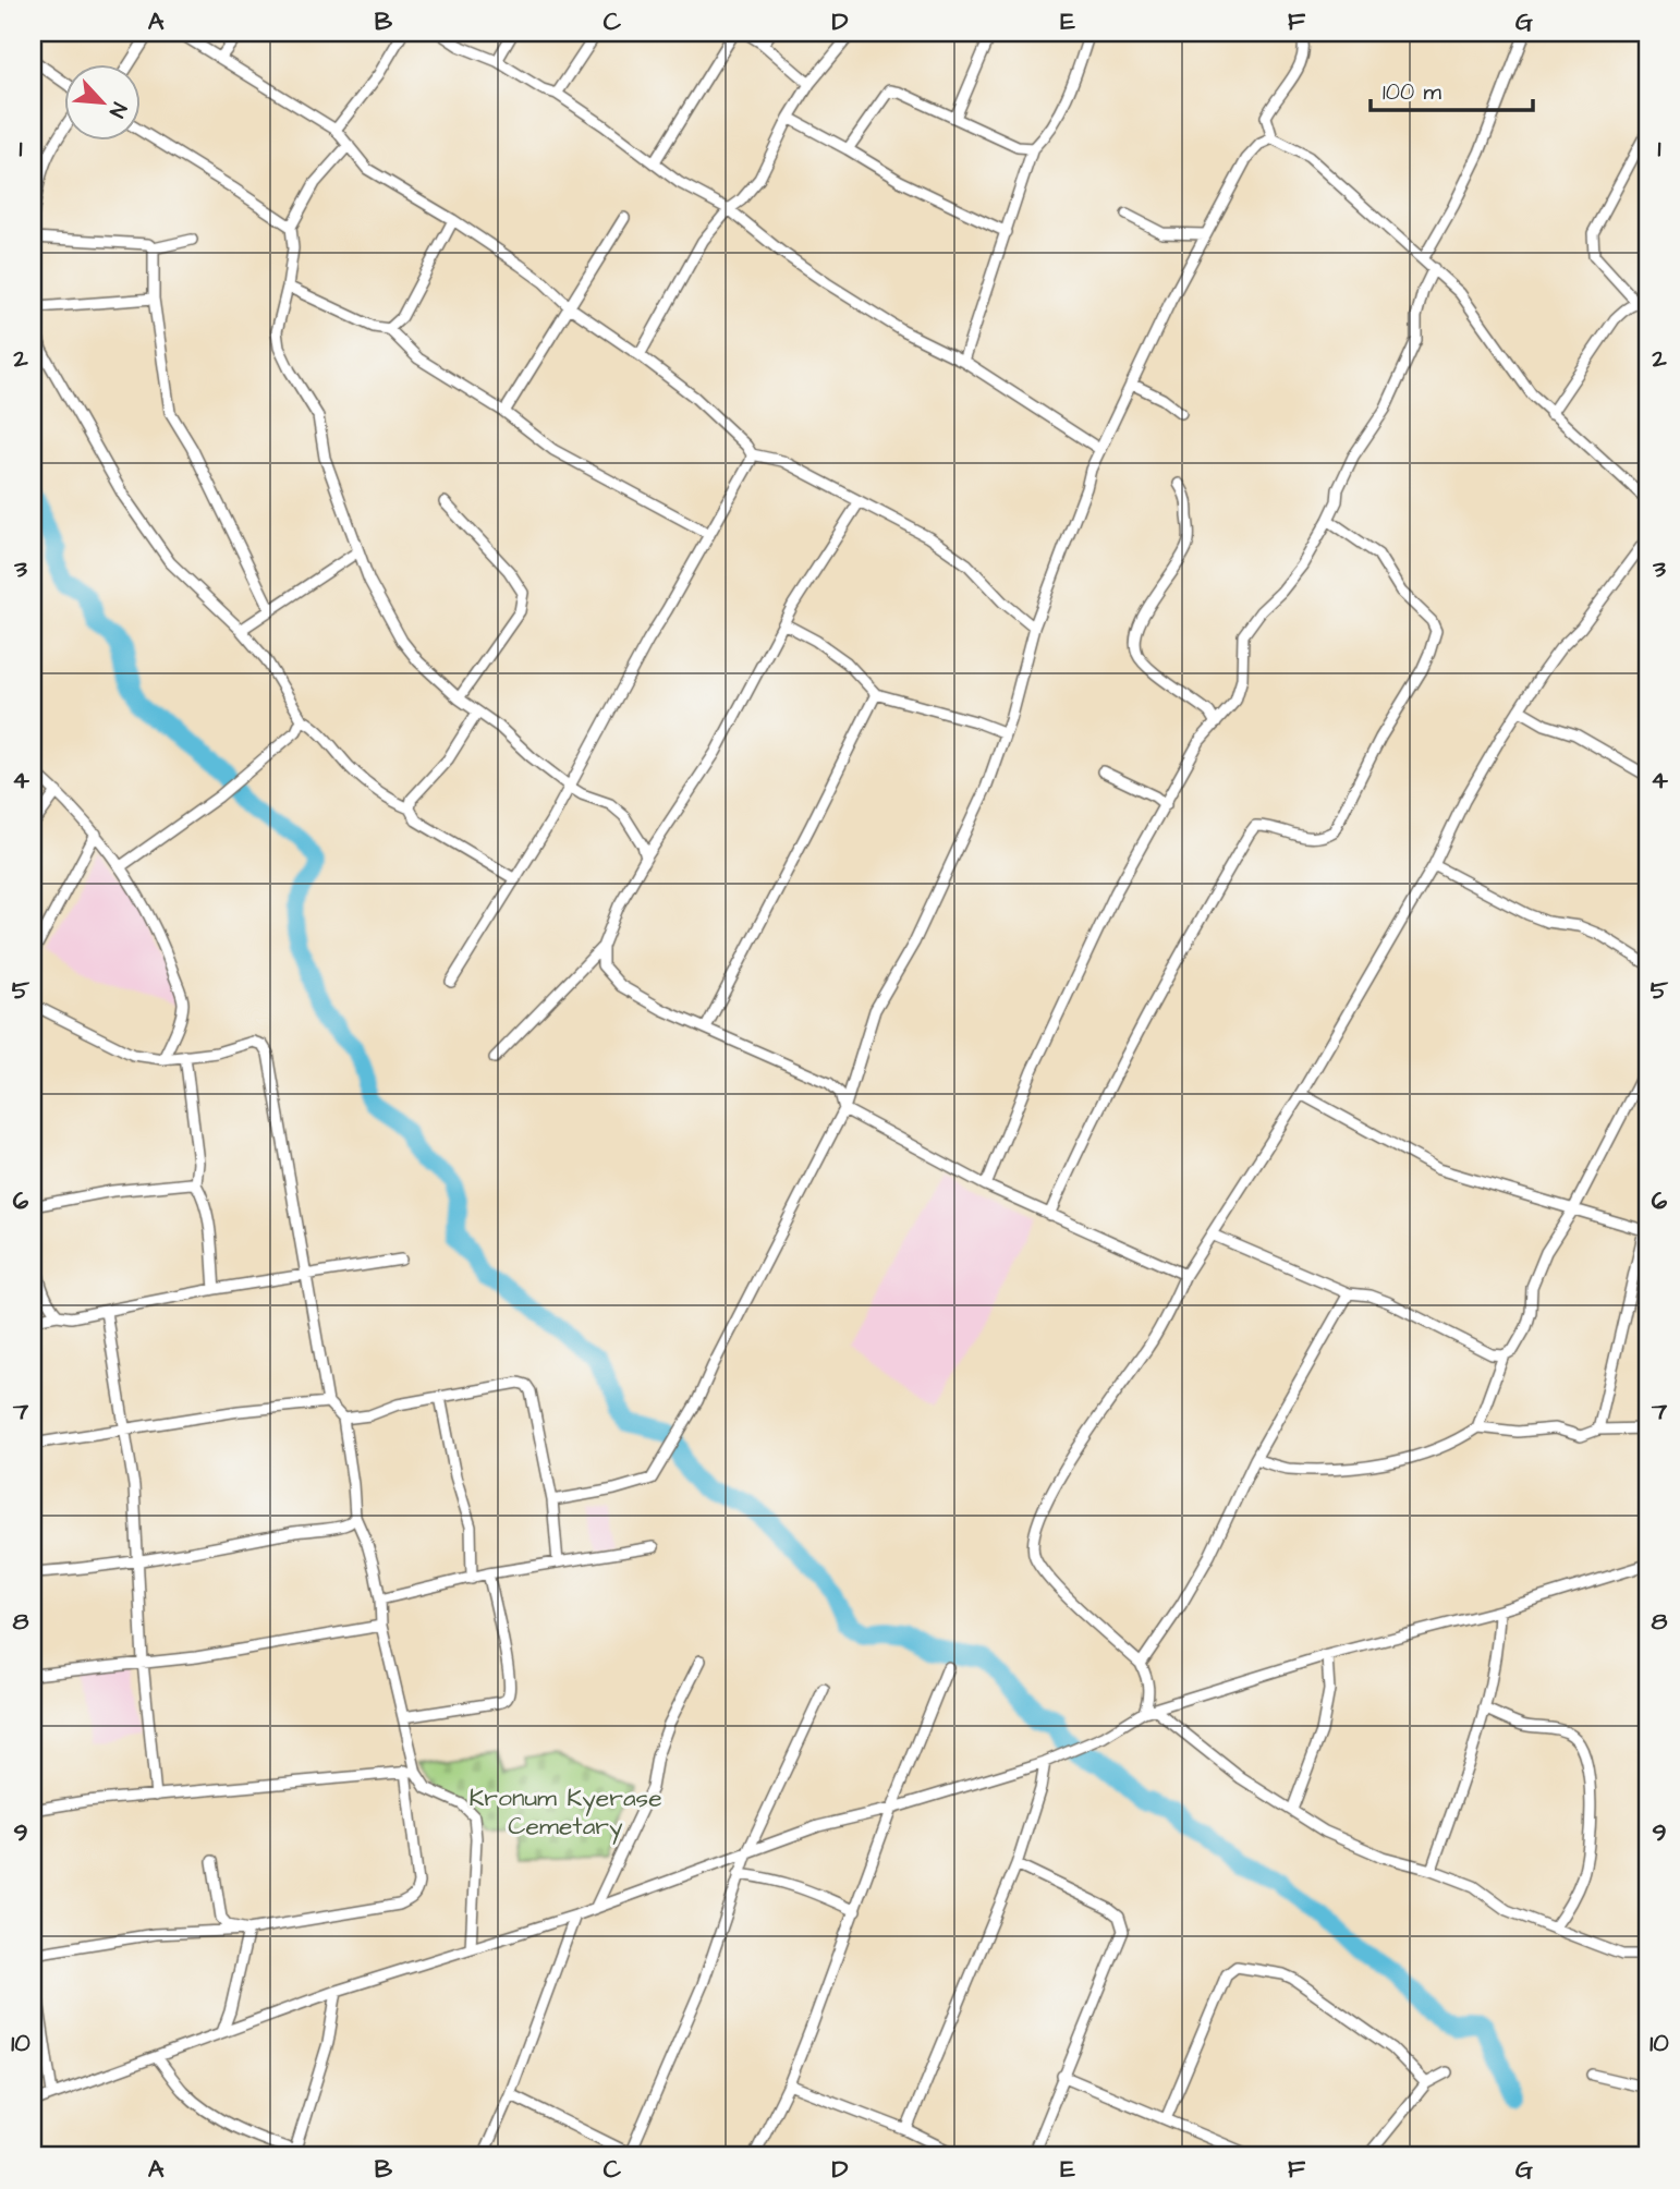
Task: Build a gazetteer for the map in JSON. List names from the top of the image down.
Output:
{
  "parks": ["Kronum Kyerase Cemetary"],
  "scale_bar": "100 m",
  "north": "bottom right",
  "grid": {
    "columns": [
      "A",
      "B",
      "C",
      "D",
      "E",
      "F",
      "G"
    ],
    "rows": [
      "1",
      "2",
      "3",
      "4",
      "5",
      "6",
      "7",
      "8",
      "9",
      "10"
    ]
  }
}
